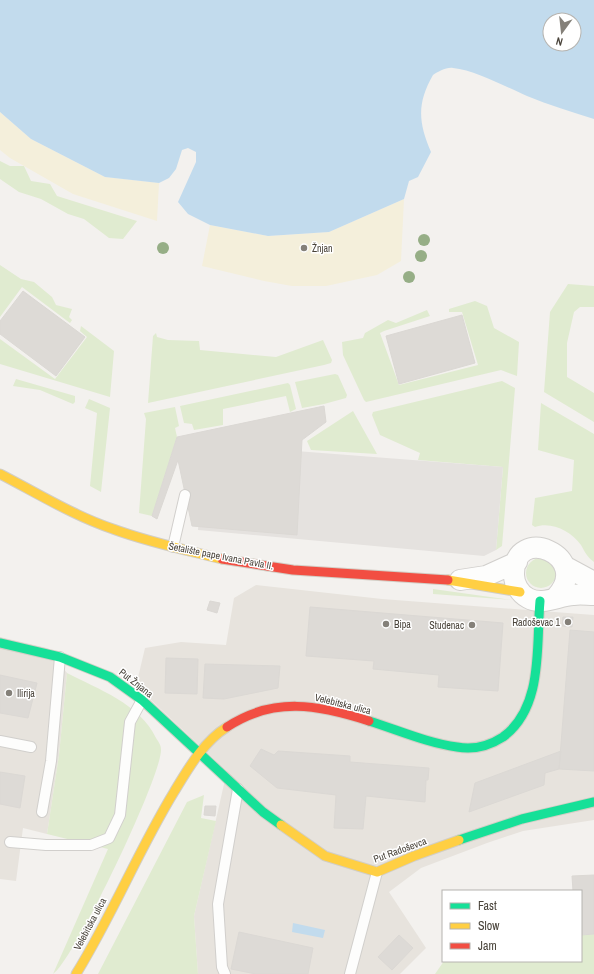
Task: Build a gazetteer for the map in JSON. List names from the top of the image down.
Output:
{
  "streets": {
    "street": [
      "Šetalište pape Ivana Pavla II.",
      "Put Žnjana",
      "Velebitska ulica",
      "Put Radoševca"
    ]
  },
  "crossings": [
    ["Šetalište pape Ivana Pavla II.", "Velebitska ulica"],
    ["Put Žnjana", "Velebitska ulica"],
    ["Put Žnjana", "Put Radoševca"],
    ["Velebitska ulica", "Put Radoševca"]
  ],
  "places": [
    "Žnjan",
    "Radoševac 1",
    "Bipa",
    "Studenac",
    "Ilirija"
  ],
  "legend": ["Fast", "Slow", "Jam"],
  "north": "bottom"
}
